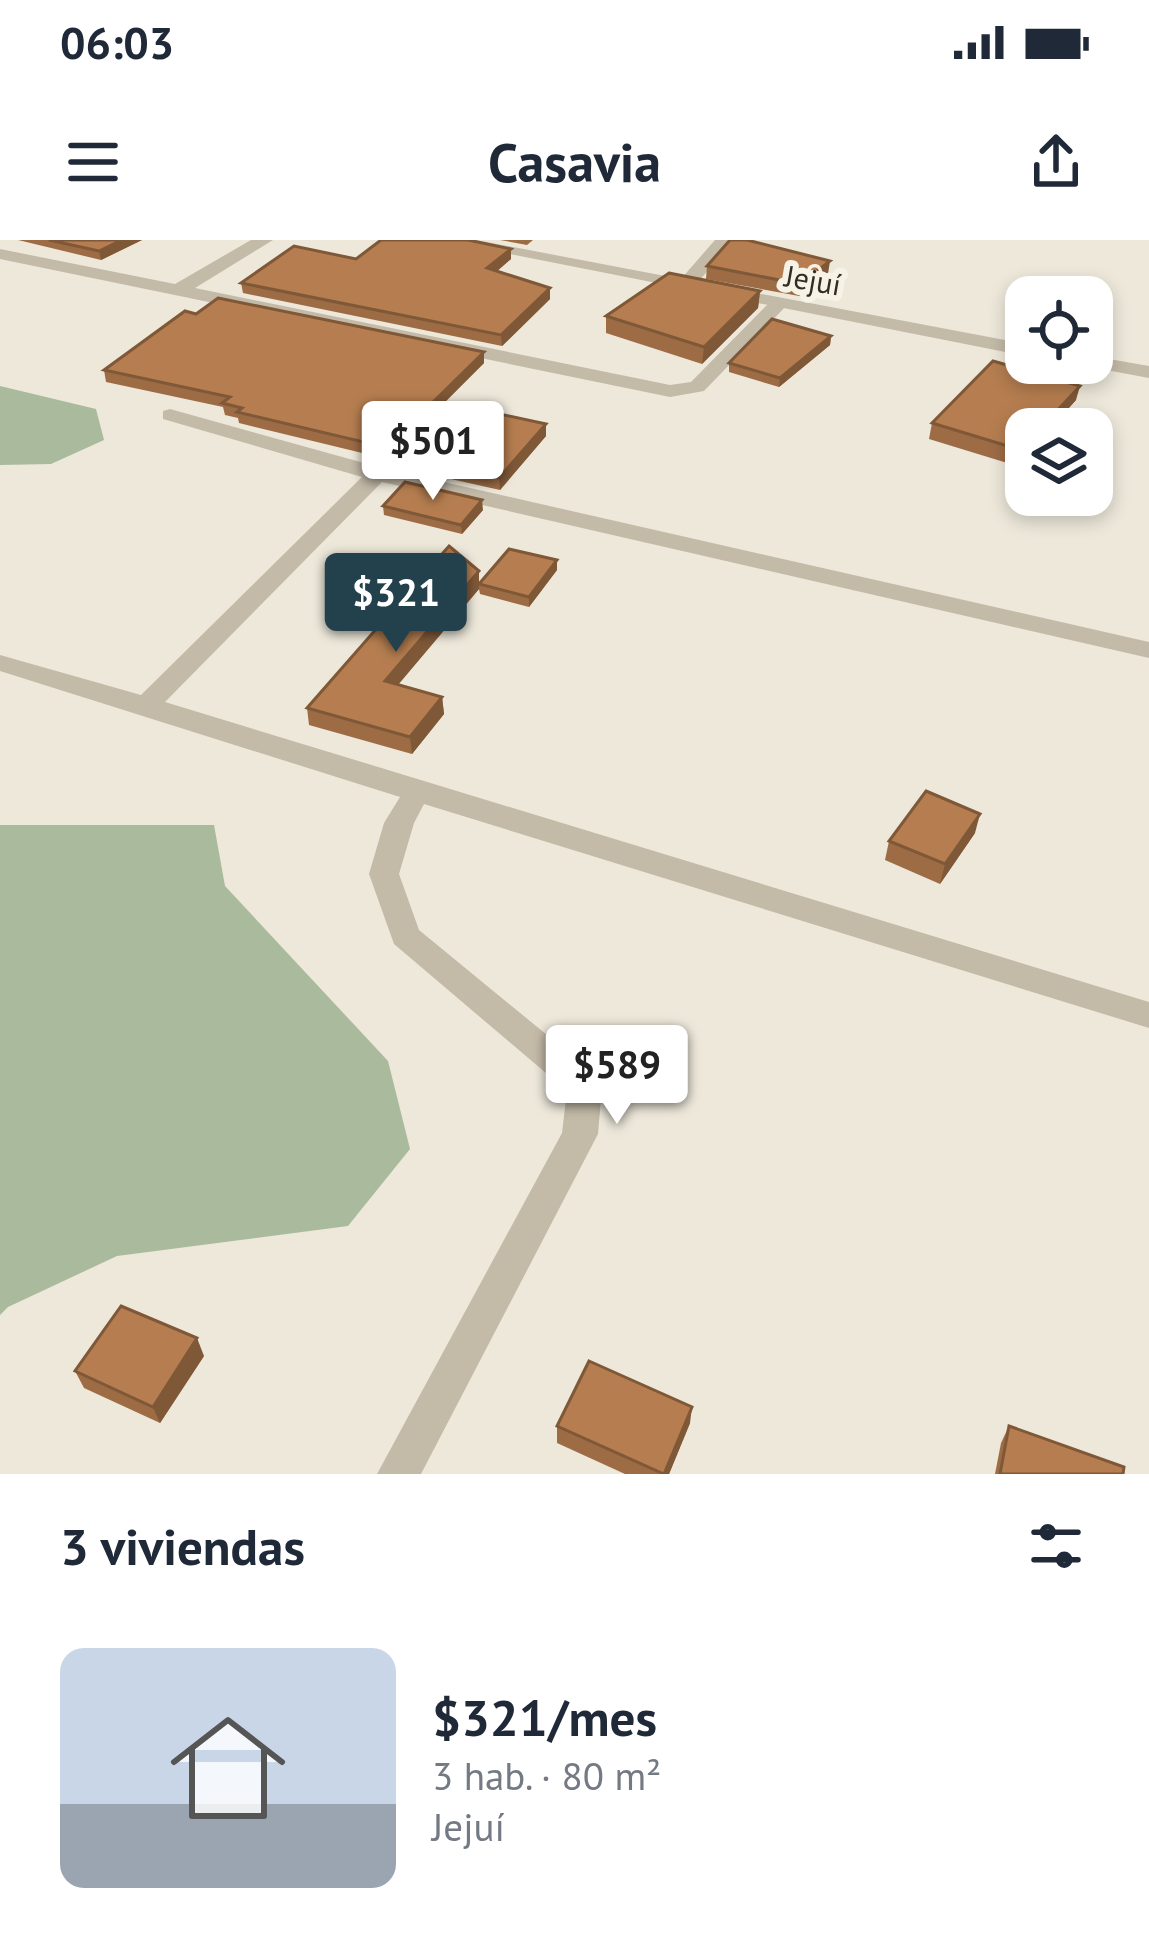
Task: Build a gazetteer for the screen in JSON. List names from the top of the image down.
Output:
{
  "streets": {
    "street": ["Jejuí"]
  },
  "page": {
    "status": "06:03",
    "header": "Casavia",
    "price": ["$501", "$321", "$589"],
    "heading": "3 viviendas",
    "list": [
      {
        "name": "$321/mes",
        "note": "3 hab. · 80 m² · Jejuí"
      }
    ]
  }
}
